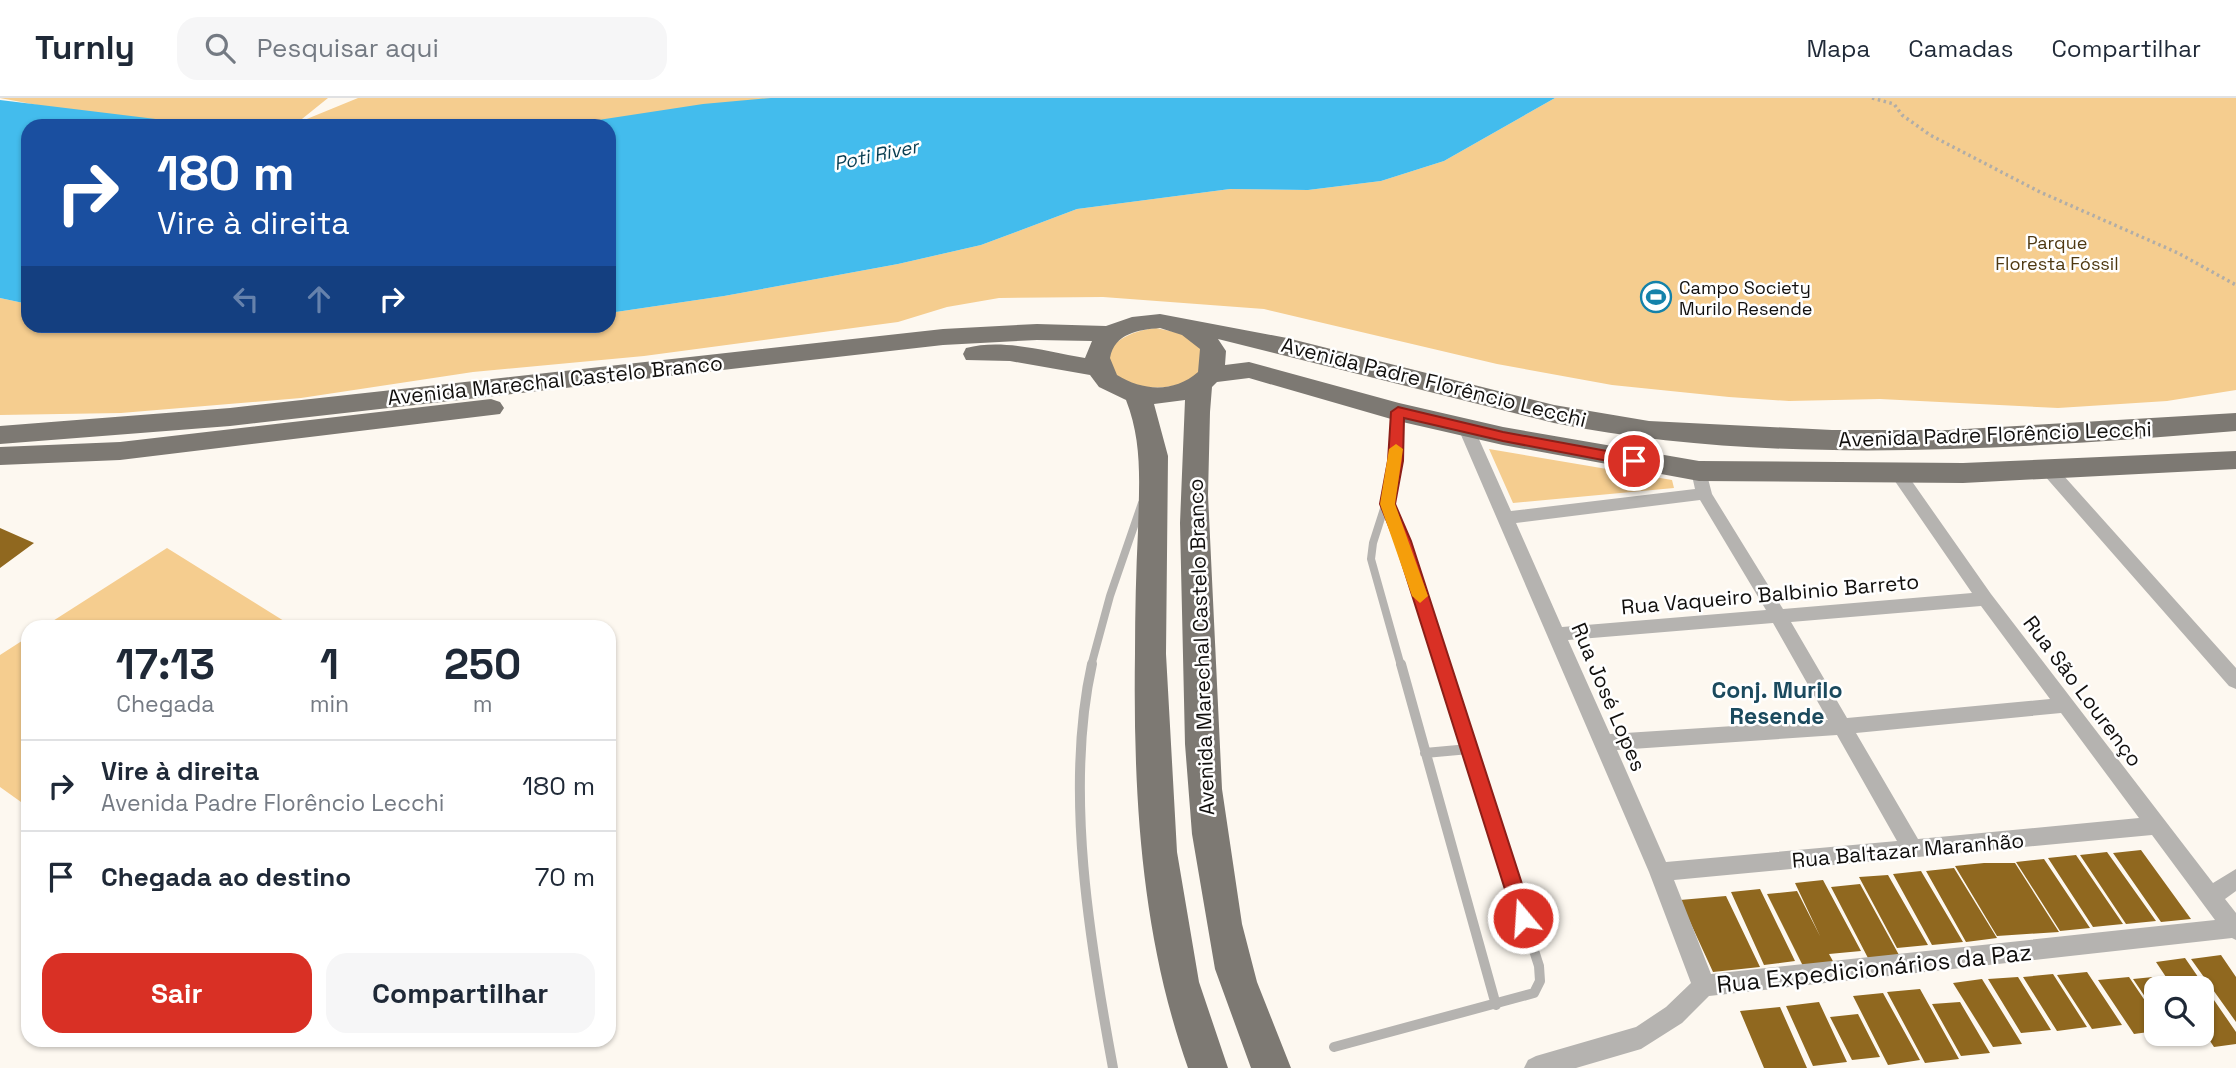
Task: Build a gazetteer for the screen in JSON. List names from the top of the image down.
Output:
{
  "streets": {
    "main road": ["Avenida Marechal Castelo Branco", "Avenida Padre Florêncio Lecchi"],
    "street": [
      "Rua Vaqueiro Balbinio Barreto",
      "Rua São Lourenço",
      "Rua José Lopes",
      "Rua Baltazar Maranhão",
      "Rua Expedicionários da Paz"
    ]
  },
  "crossings": [
    ["Avenida Marechal Castelo Branco", "Avenida Padre Florêncio Lecchi"],
    ["Avenida Padre Florêncio Lecchi", "Rua São Lourenço"],
    ["Avenida Padre Florêncio Lecchi", "Rua José Lopes"],
    ["Rua Vaqueiro Balbinio Barreto", "Rua São Lourenço"],
    ["Rua Vaqueiro Balbinio Barreto", "Rua José Lopes"],
    ["Rua São Lourenço", "Rua Baltazar Maranhão"],
    ["Rua São Lourenço", "Rua Expedicionários da Paz"],
    ["Rua José Lopes", "Rua Baltazar Maranhão"],
    ["Rua José Lopes", "Rua Expedicionários da Paz"]
  ],
  "districts": ["Conj. Murilo Resende"],
  "water": ["Poti River"],
  "parks": ["Parque Floresta Fóssil"],
  "places": {
    "sports": ["Campo Society Murilo Resende"]
  },
  "page": {
    "header": "Turnly",
    "search": "Pesquisar aqui",
    "nav": ["Mapa", "Camadas", "Compartilhar"],
    "turn": ["180 m", "Vire à direita"],
    "eta": [
      "17:13",
      "Chegada",
      "1",
      "min",
      "250",
      "m"
    ],
    "list": [
      {
        "name": "Vire à direita",
        "note": "Avenida Padre Florêncio Lecchi",
        "value": "180 m"
      },
      {
        "name": "Chegada ao destino",
        "value": "70 m"
      }
    ],
    "buttons": ["Sair", "Compartilhar"]
  }
}
